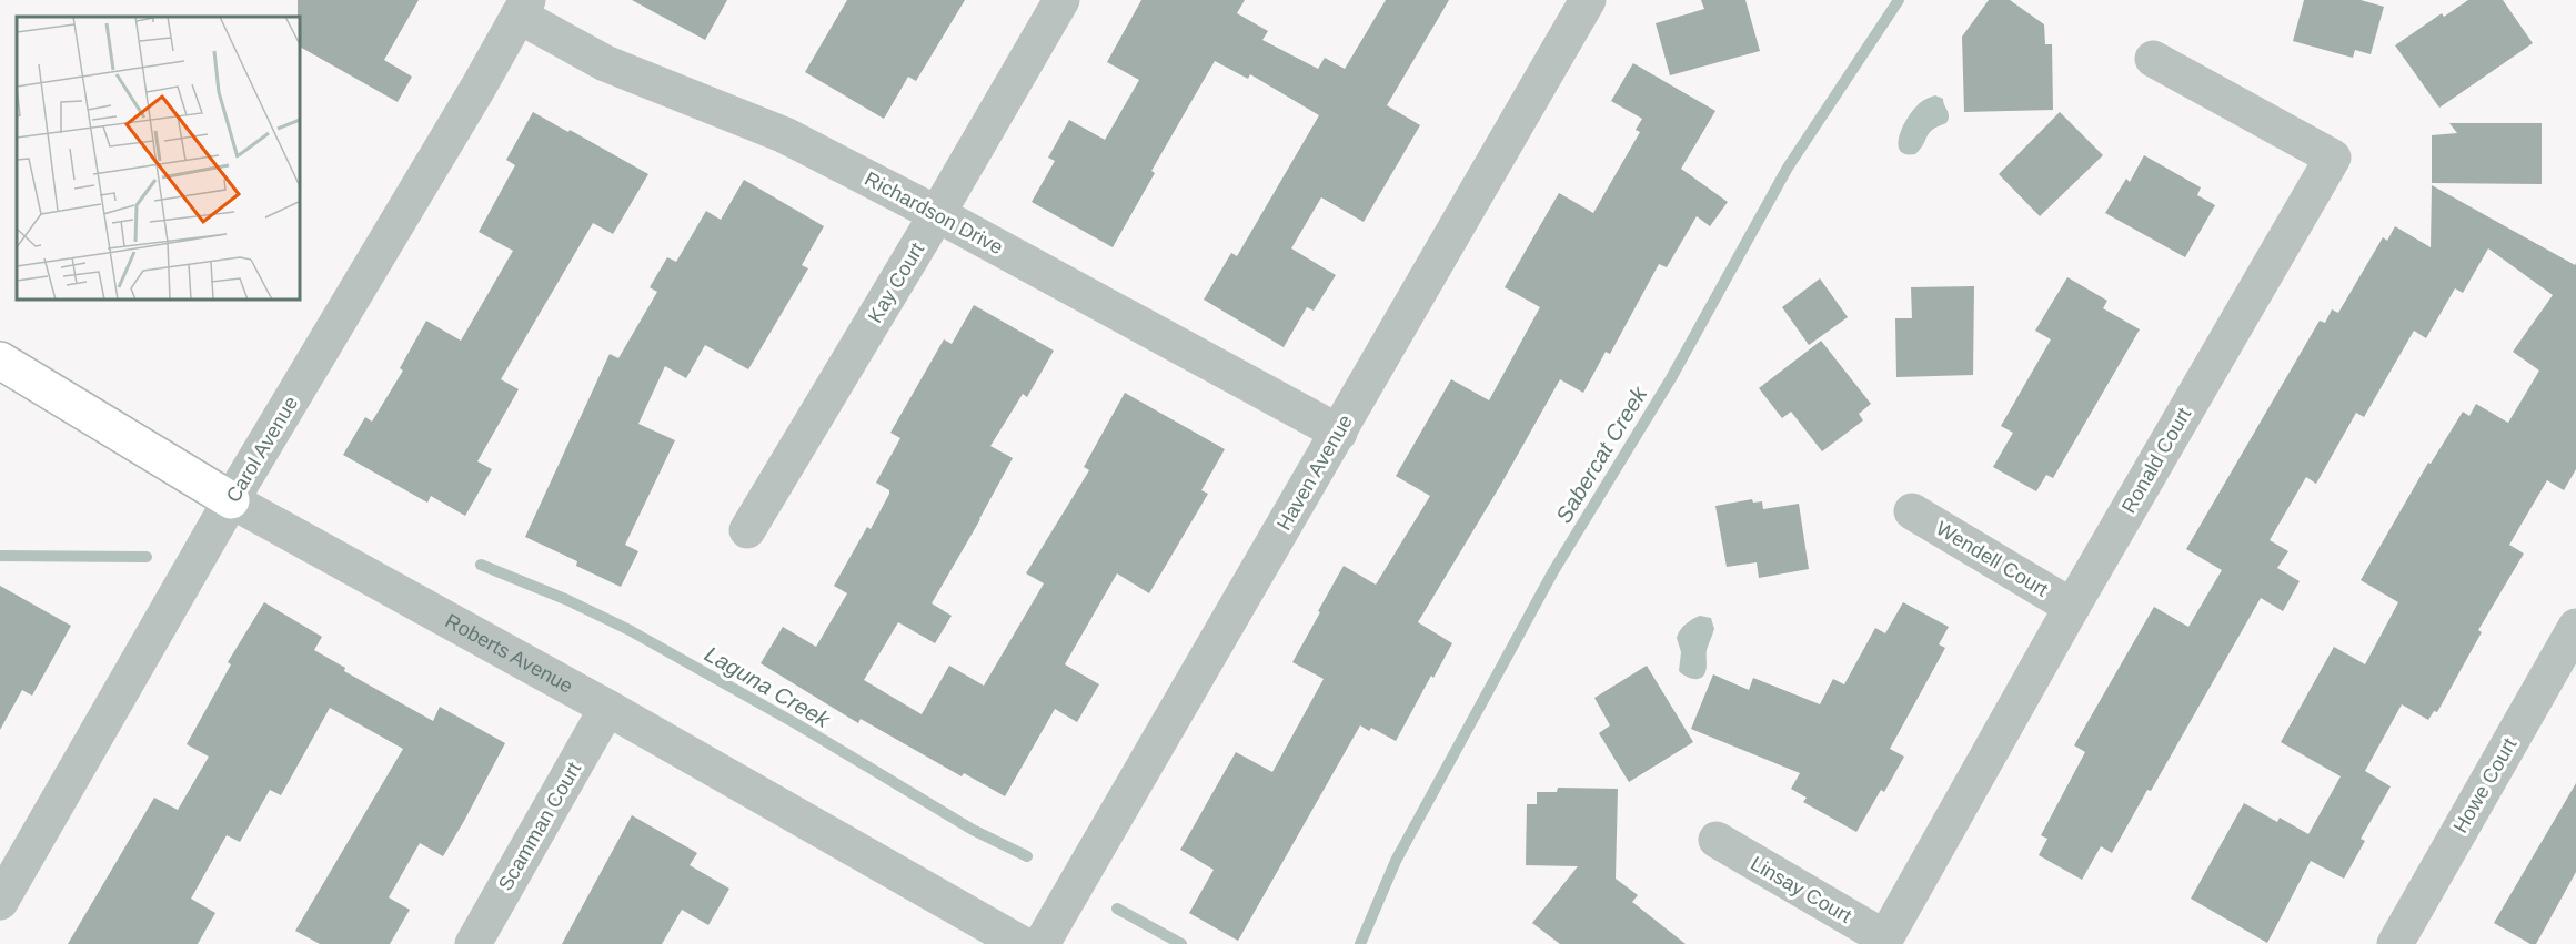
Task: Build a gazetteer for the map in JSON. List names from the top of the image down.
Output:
{
  "streets": {
    "street": [
      "Richardson Drive",
      "Kay Court",
      "Carol Avenue",
      "Ronald Court",
      "Haven Avenue",
      "Wendell Court",
      "Roberts Avenue",
      "Howe Court",
      "Scamman Court",
      "Linsay Court"
    ]
  },
  "crossings": [
    ["Richardson Drive", "Kay Court"],
    ["Richardson Drive", "Carol Avenue"],
    ["Richardson Drive", "Haven Avenue"],
    ["Carol Avenue", "Roberts Avenue"],
    ["Ronald Court", "Wendell Court"],
    ["Ronald Court", "Linsay Court"],
    ["Roberts Avenue", "Scamman Court"]
  ],
  "water": ["Sabercat Creek", "Laguna Creek"]
}
